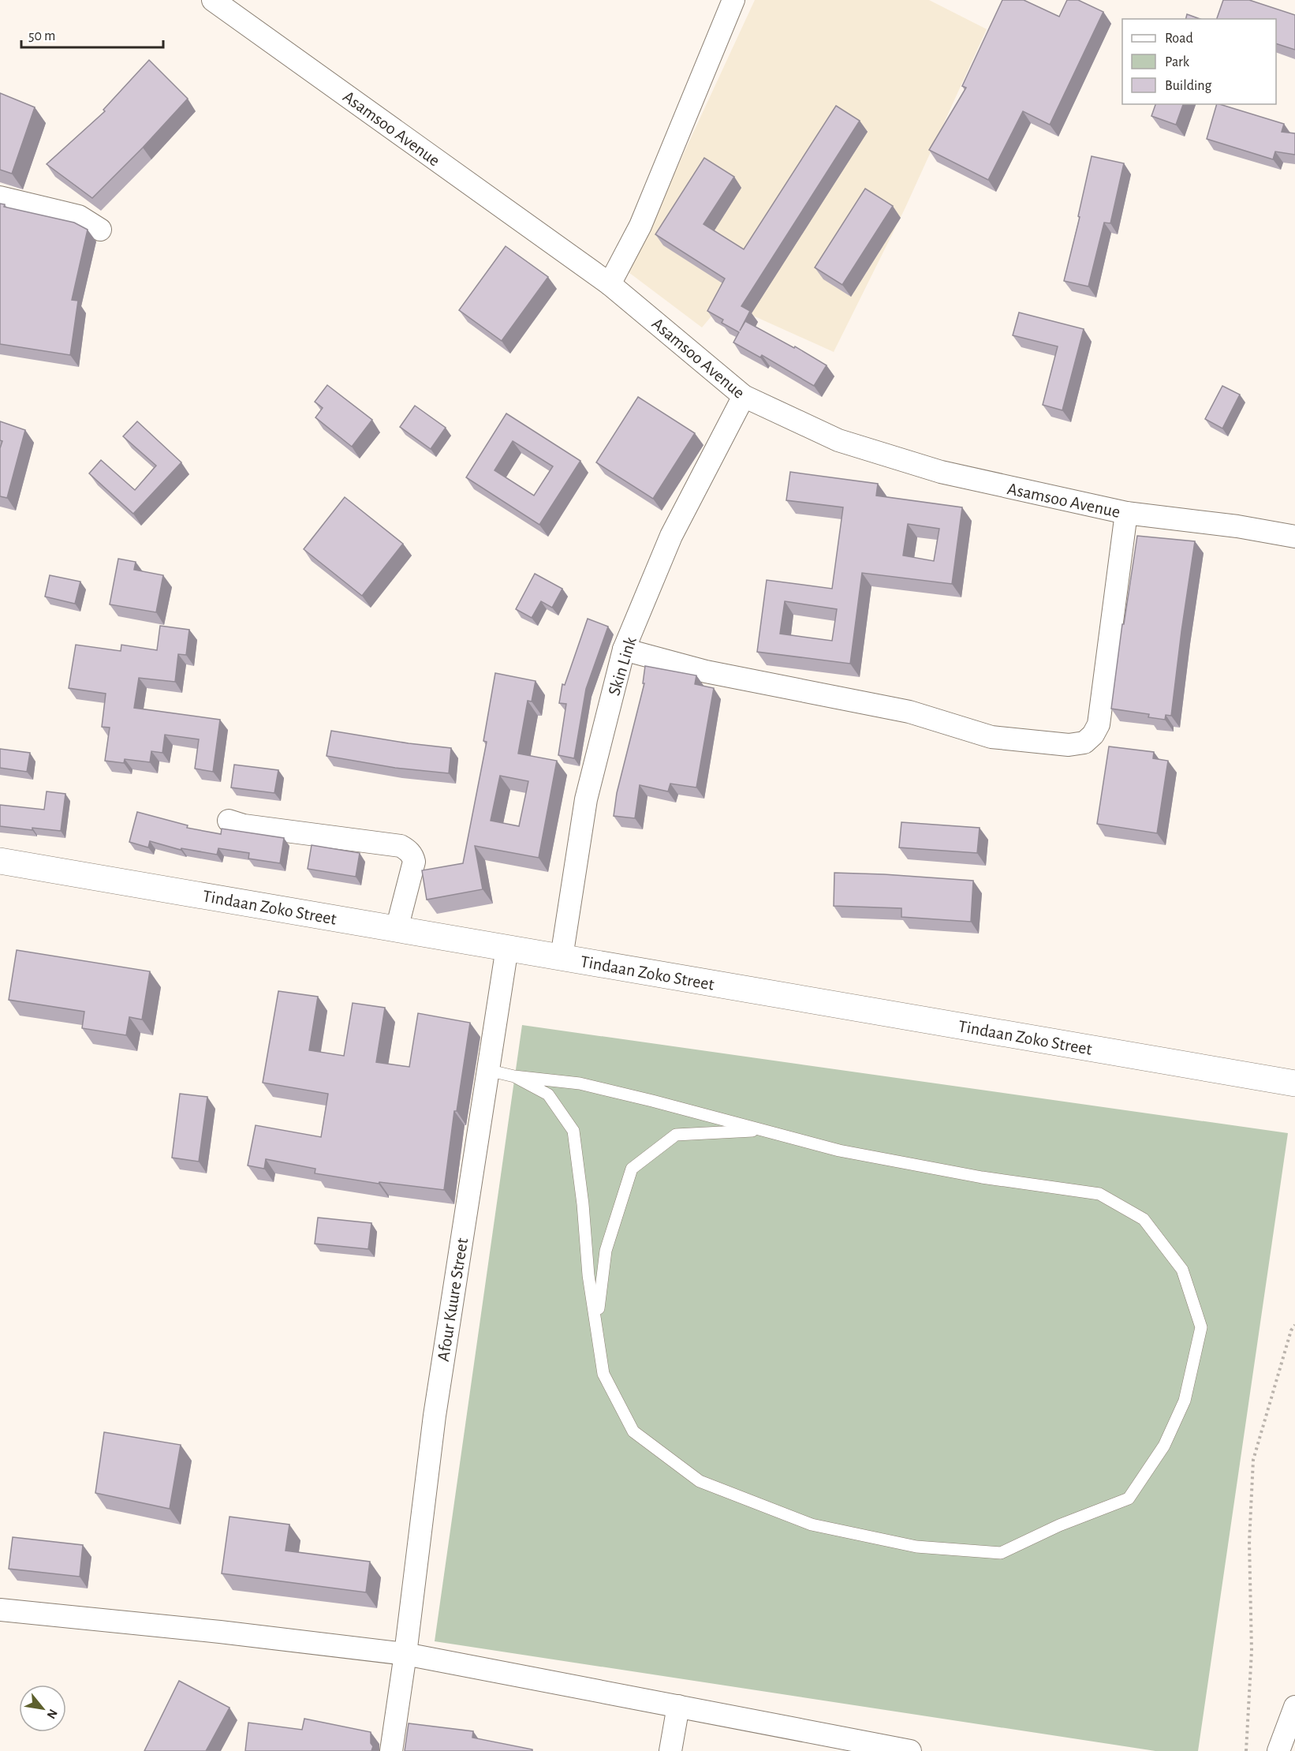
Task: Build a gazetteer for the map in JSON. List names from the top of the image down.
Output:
{
  "streets": {
    "main road": ["Tindaan Zoko Street"],
    "street": ["Asamsoo Avenue", "Skin Link", "Afour Kuure Street"]
  },
  "crossings": [
    ["Asamsoo Avenue", "Skin Link"],
    ["Skin Link", "Tindaan Zoko Street"],
    ["Tindaan Zoko Street", "Afour Kuure Street"]
  ],
  "legend": ["Road", "Park", "Building"],
  "scale_bar": "50 m",
  "north": "bottom right"
}
